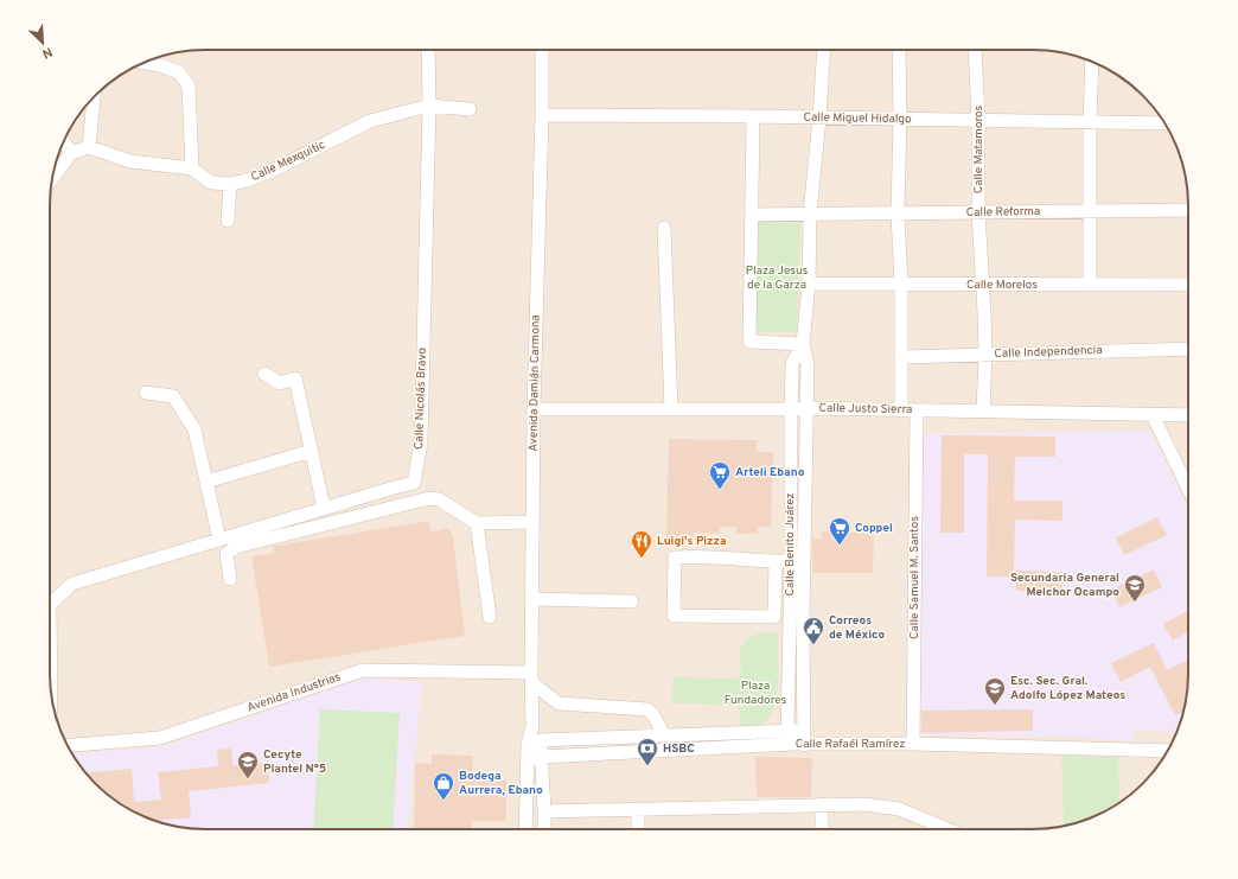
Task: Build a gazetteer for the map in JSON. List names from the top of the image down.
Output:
{
  "streets": {
    "street": [
      "Calle Miguel Hidalgo",
      "Calle Matamoros",
      "Calle Mexquitic",
      "Calle Reforma",
      "Calle Morelos",
      "Calle Independencia",
      "Avenida Damián Carmona",
      "Calle Nicolás Bravo",
      "Calle Justo Sierra",
      "Calle Benito Juárez",
      "Calle Samuel M. Santos",
      "Avenida Industrias",
      "Calle Rafaél Ramírez"
    ]
  },
  "crossings": [
    ["Calle Miguel Hidalgo", "Calle Matamoros"],
    ["Calle Miguel Hidalgo", "Avenida Damián Carmona"],
    ["Calle Miguel Hidalgo", "Calle Benito Juárez"],
    ["Calle Matamoros", "Calle Reforma"],
    ["Calle Matamoros", "Calle Morelos"],
    ["Calle Matamoros", "Calle Independencia"],
    ["Calle Matamoros", "Calle Justo Sierra"],
    ["Calle Mexquitic", "Calle Nicolás Bravo"],
    ["Calle Reforma", "Calle Benito Juárez"],
    ["Calle Morelos", "Calle Benito Juárez"],
    ["Avenida Damián Carmona", "Calle Justo Sierra"],
    ["Avenida Damián Carmona", "Avenida Industrias"],
    ["Avenida Damián Carmona", "Calle Rafaél Ramírez"],
    ["Calle Justo Sierra", "Calle Benito Juárez"],
    ["Calle Justo Sierra", "Calle Samuel M. Santos"],
    ["Calle Benito Juárez", "Calle Rafaél Ramírez"],
    ["Calle Samuel M. Santos", "Calle Rafaél Ramírez"]
  ],
  "parks": ["Plaza Jesus de la Garza", "Plaza Fundadores"],
  "places": {
    "supermarket": ["Arteli Ebano", "Coppel"],
    "restaurant": ["Luigi's Pizza"],
    "school or university": ["Secundaria General Melchor Ocampo", "Esc. Sec. Gral. Adolfo López Mateos", "Cecyte Plantel N°5"],
    "public building": ["Correos de México"],
    "bank": ["HSBC"],
    "shop": ["Bodega Aurrera, Ebano"]
  },
  "north": "bottom right"
}
